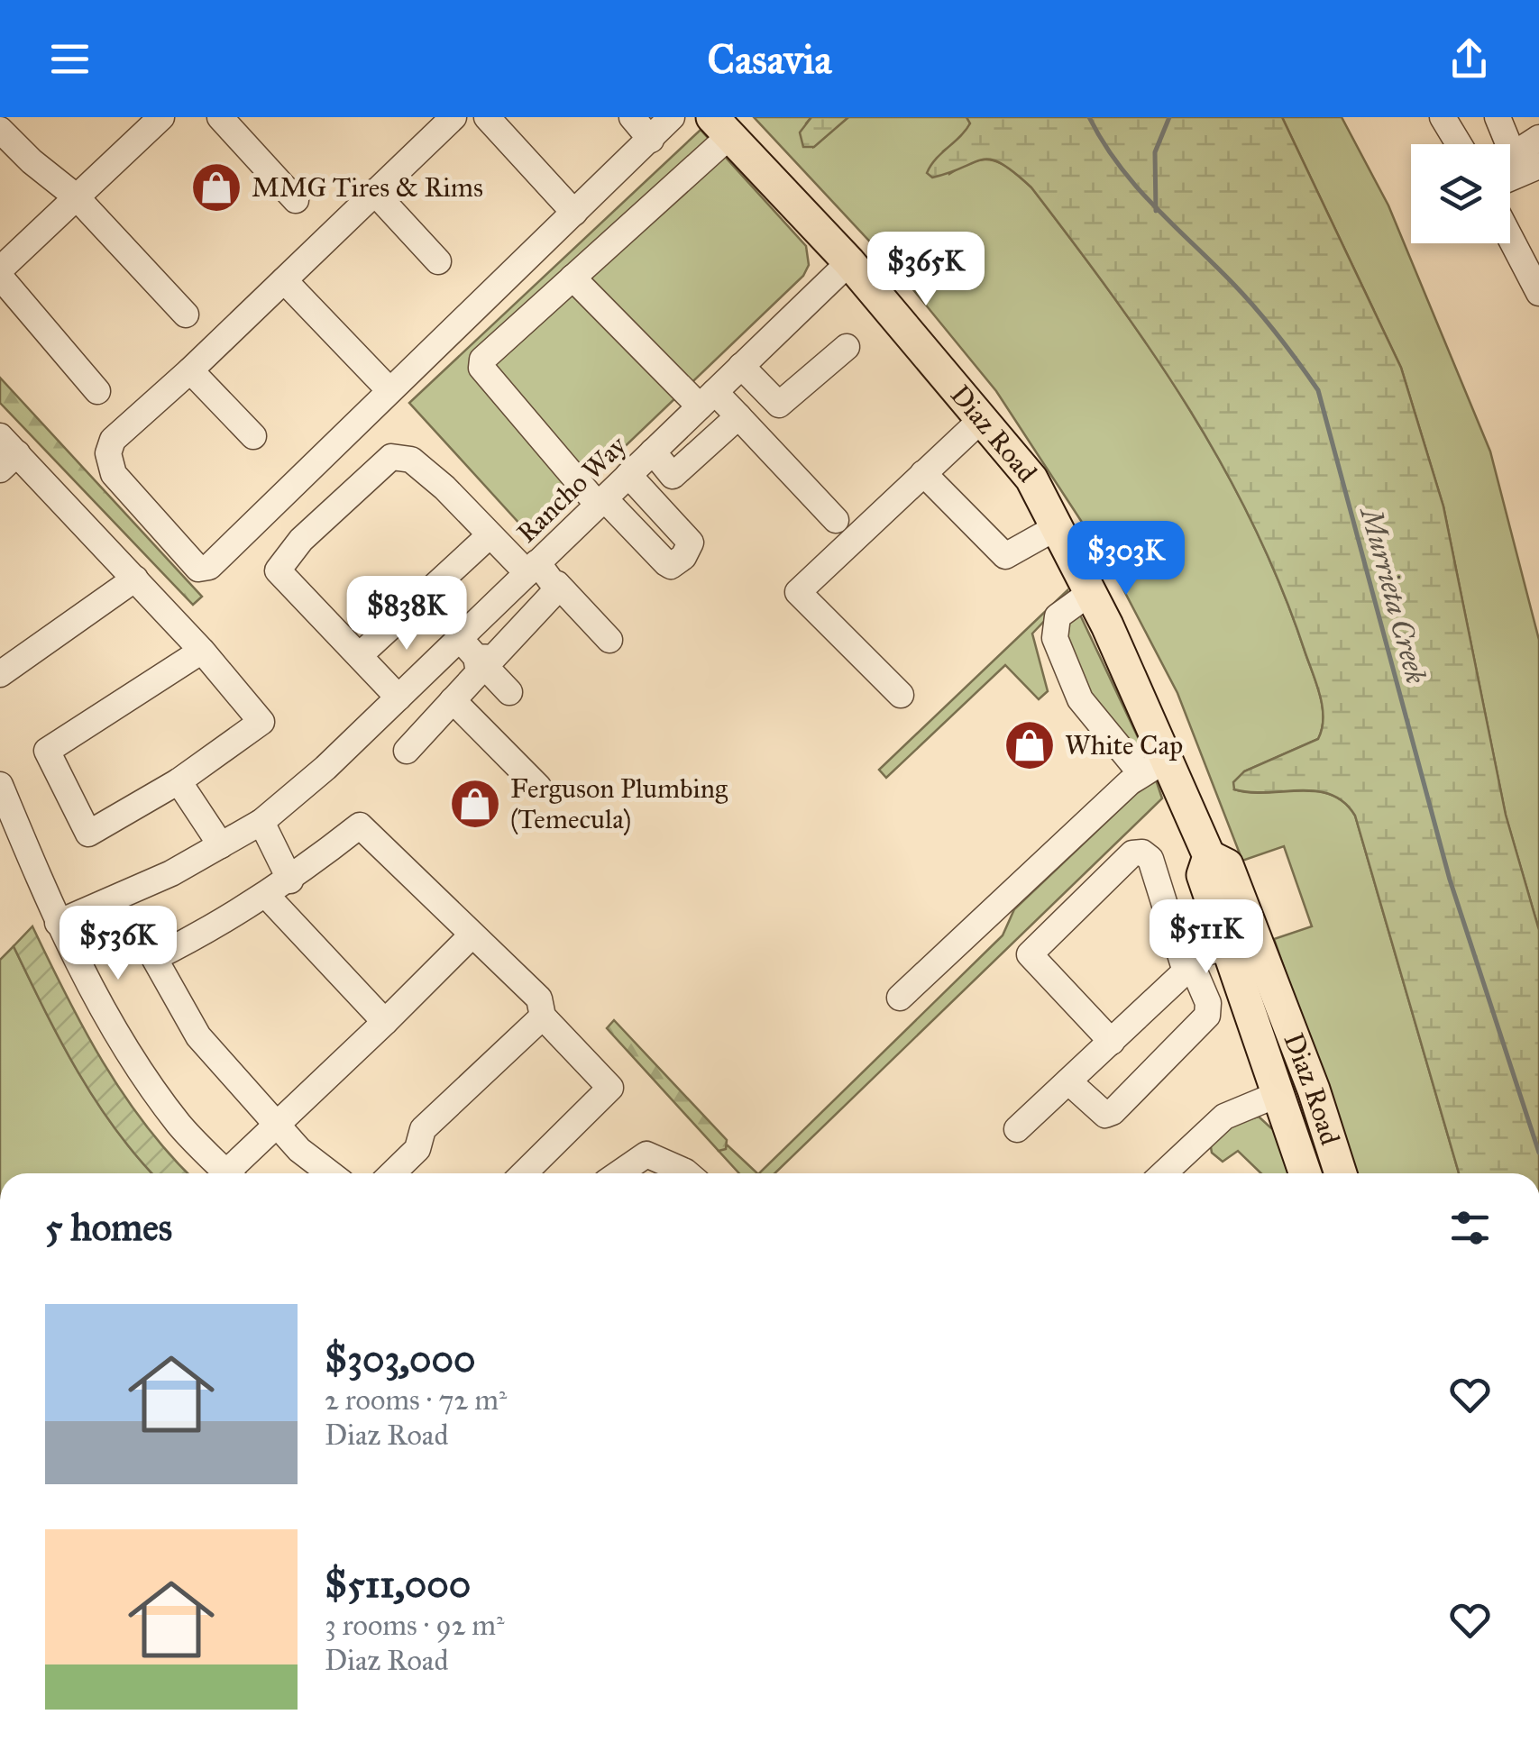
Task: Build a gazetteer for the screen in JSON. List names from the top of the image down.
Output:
{
  "streets": {
    "main road": ["Diaz Road"],
    "street": ["Rancho Way"]
  },
  "crossings": [
    ["Diaz Road", "Rancho Way"]
  ],
  "water": ["Murrieta Creek"],
  "places": {
    "shop": ["MMG Tires & Rims", "White Cap", "Ferguson Plumbing (Temecula)"]
  },
  "page": {
    "header": "Casavia",
    "price": [
      "$365K",
      "$303K",
      "$838K",
      "$511K",
      "$536K"
    ],
    "heading": "5 homes",
    "list": [
      {
        "name": "$303,000",
        "note": "2 rooms · 72 m² · Diaz Road"
      },
      {
        "name": "$511,000",
        "note": "3 rooms · 92 m² · Diaz Road"
      }
    ]
  }
}
